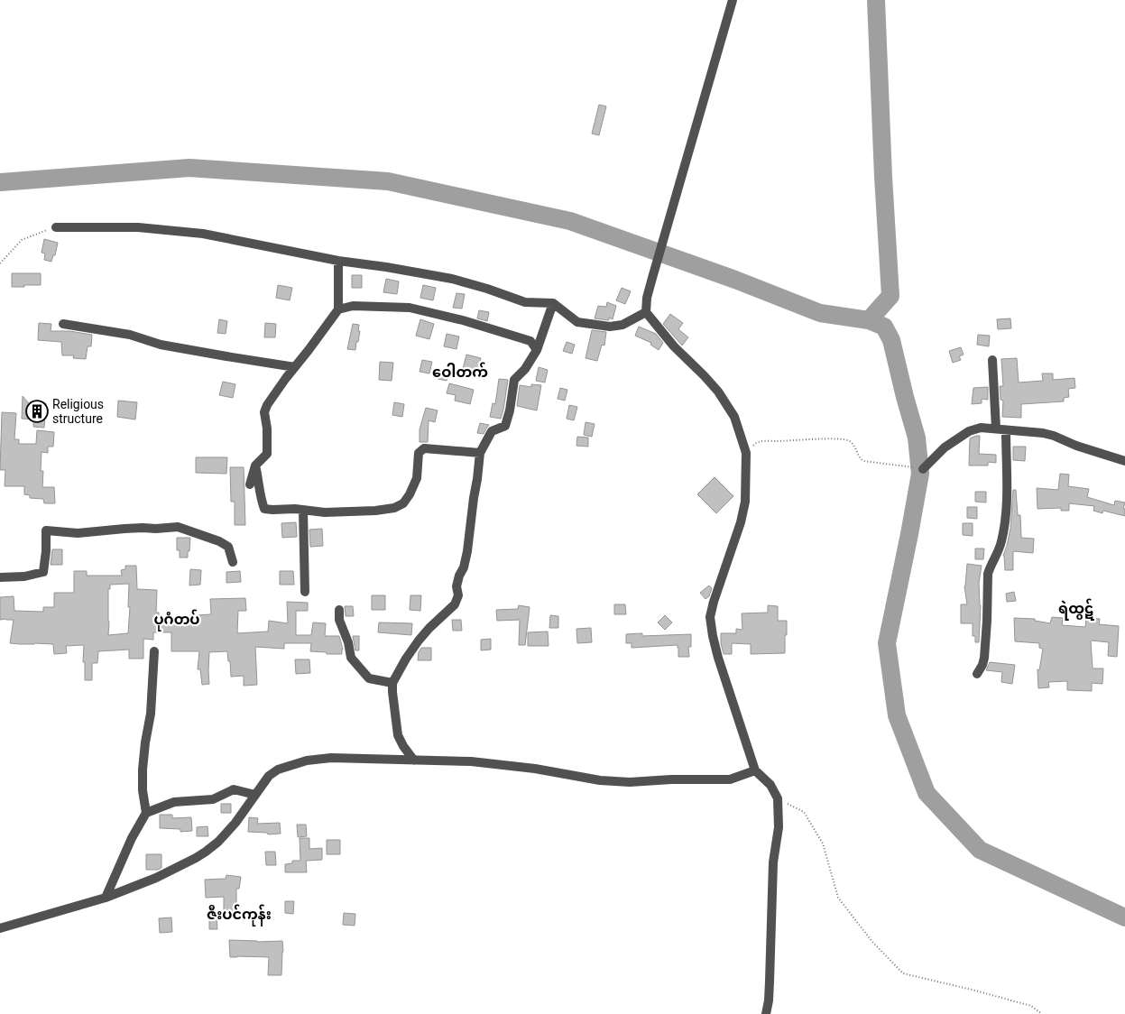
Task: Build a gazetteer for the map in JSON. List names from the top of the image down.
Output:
{
  "districts": [
    "ဝေါတက်",
    "ရဲထွဋ်",
    "ပုဂံတပ်",
    "ဇီးပင်ကုန်း"
  ],
  "places": {
    "building": ["Religious structure"]
  }
}
